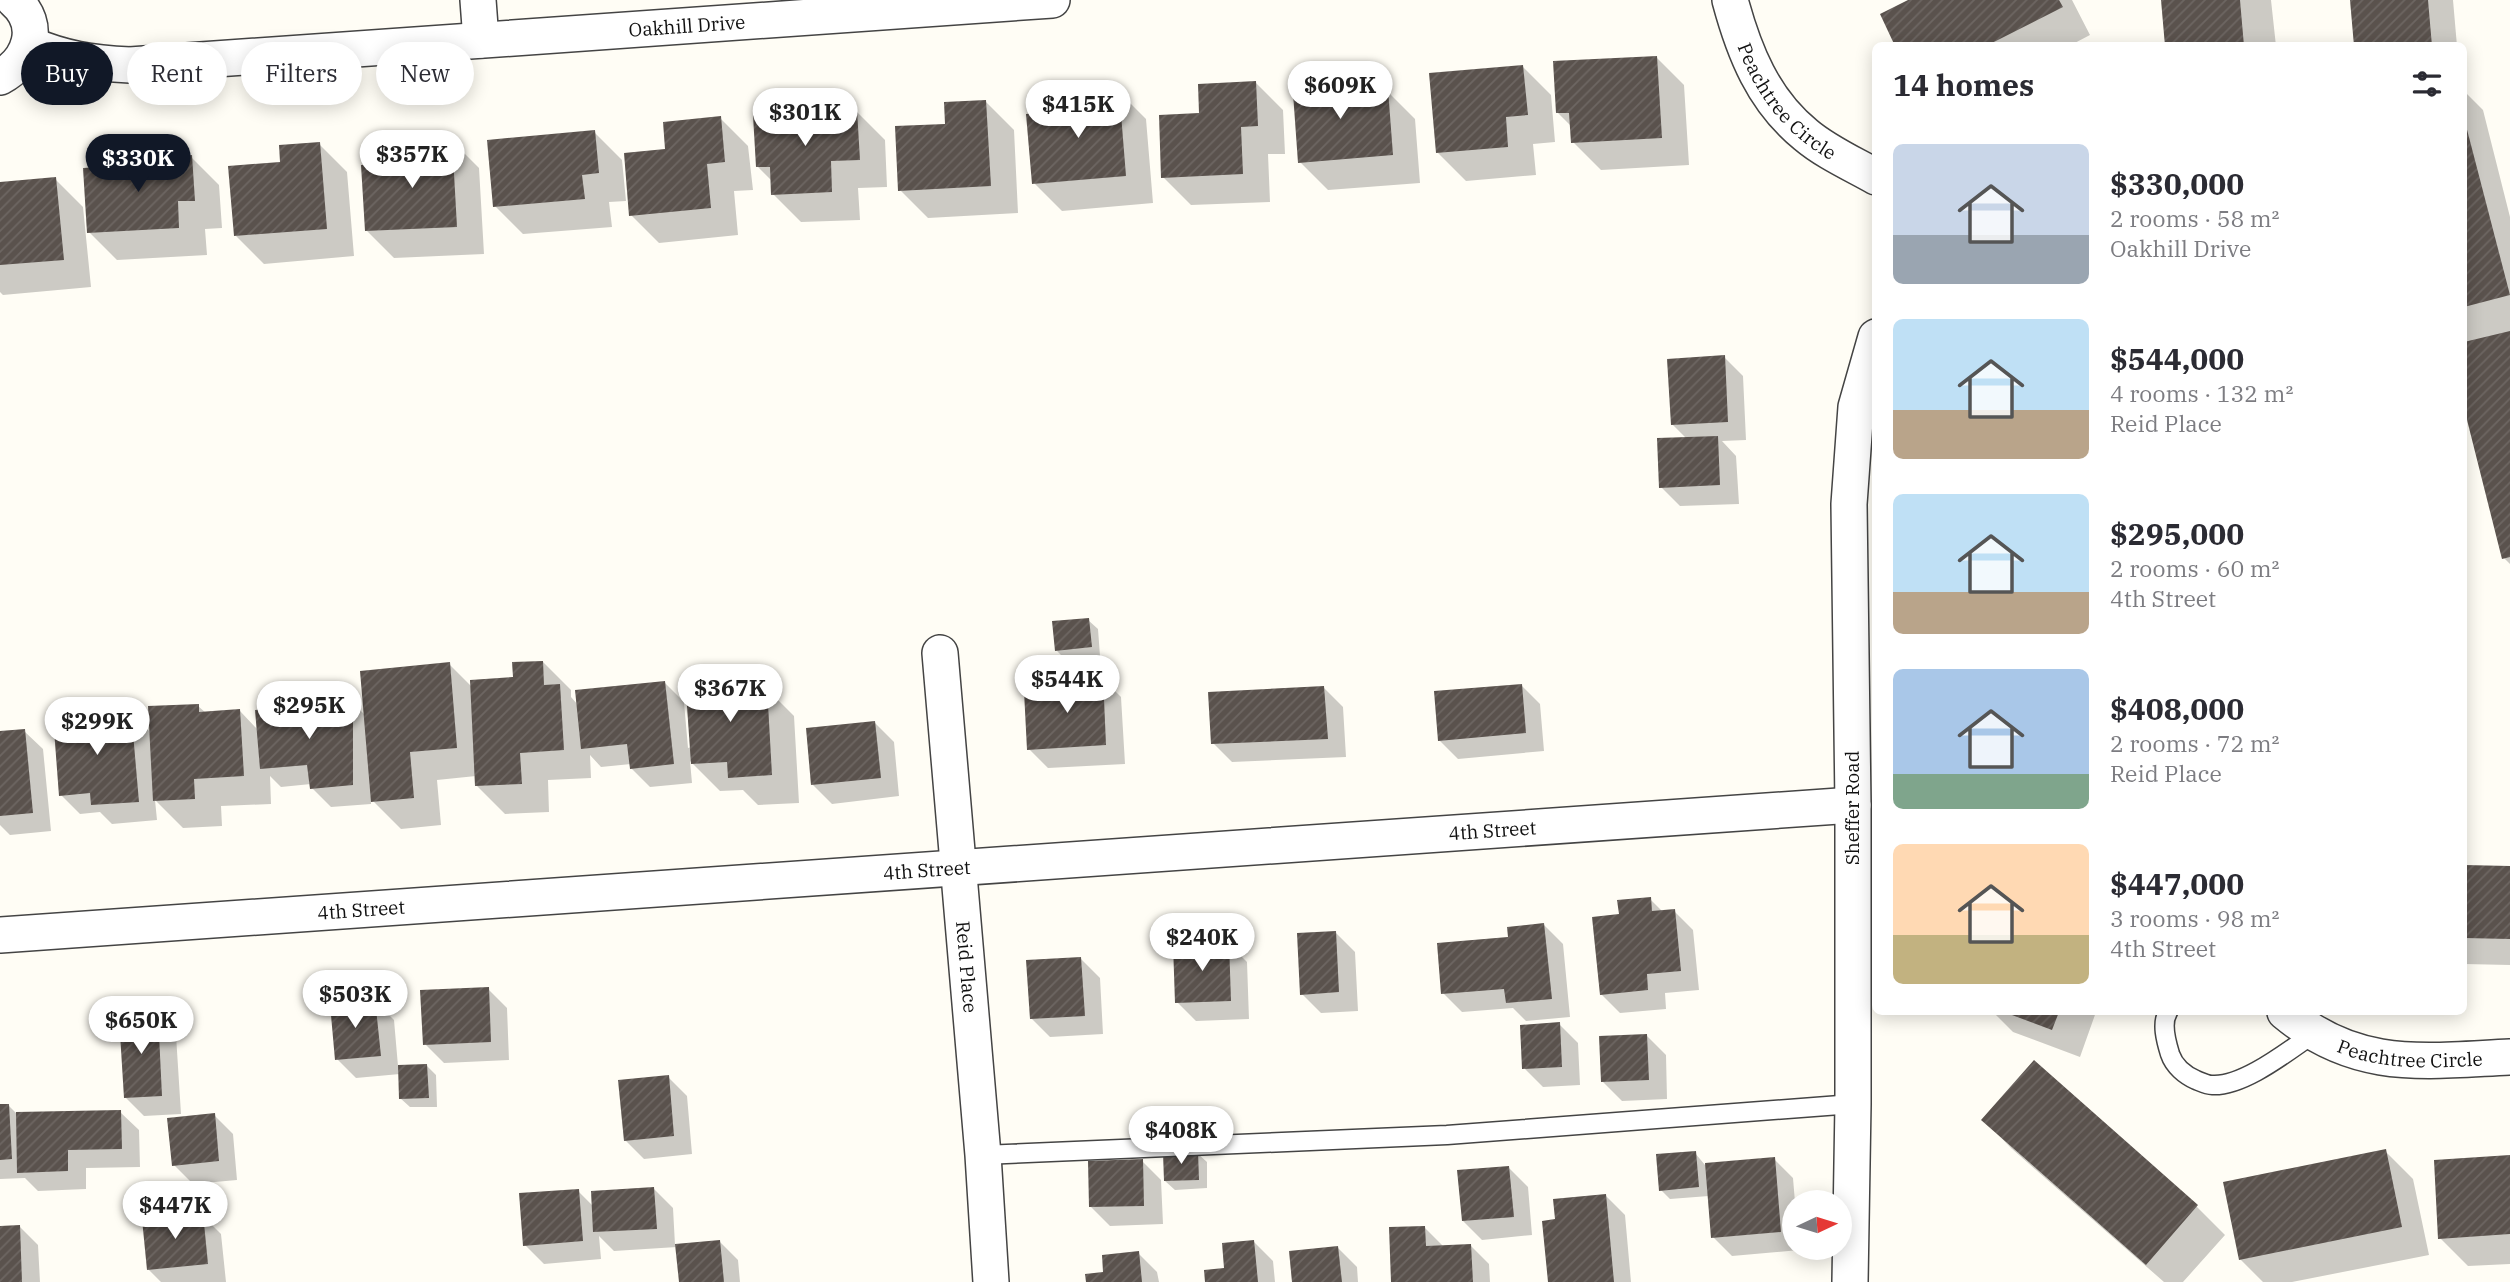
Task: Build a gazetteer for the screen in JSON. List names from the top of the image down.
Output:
{
  "streets": {
    "street": [
      "Oakhill Drive",
      "Peachtree Circle",
      "Sheffer Road",
      "4th Street",
      "Reid Place"
    ]
  },
  "crossings": [
    ["Sheffer Road", "4th Street"],
    ["4th Street", "Reid Place"]
  ],
  "north": "right",
  "page": {
    "chip": [
      "Buy",
      "Rent",
      "Filters",
      "New"
    ],
    "heading": "14 homes",
    "price": [
      "$609K",
      "$415K",
      "$301K",
      "$357K",
      "$330K",
      "$544K",
      "$367K",
      "$295K",
      "$299K",
      "$240K",
      "$503K",
      "$650K",
      "$408K",
      "$447K"
    ],
    "list": [
      {
        "name": "$330,000",
        "note": "2 rooms · 58 m² · Oakhill Drive"
      },
      {
        "name": "$544,000",
        "note": "4 rooms · 132 m² · Reid Place"
      },
      {
        "name": "$295,000",
        "note": "2 rooms · 60 m² · 4th Street"
      },
      {
        "name": "$408,000",
        "note": "2 rooms · 72 m² · Reid Place"
      },
      {
        "name": "$447,000",
        "note": "3 rooms · 98 m² · 4th Street"
      }
    ]
  }
}
